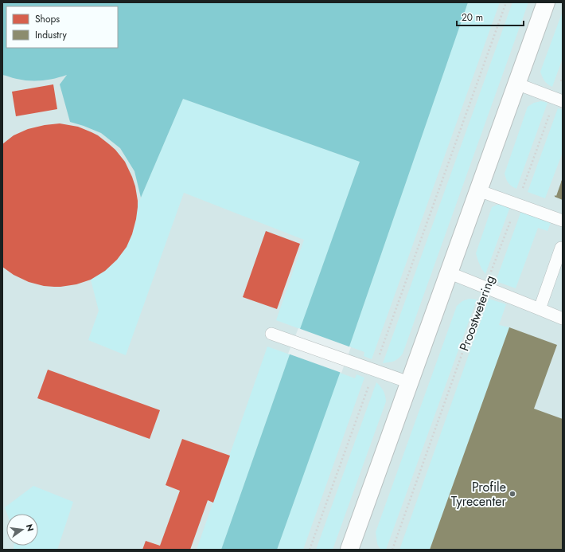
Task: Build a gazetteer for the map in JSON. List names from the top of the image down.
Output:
{
  "streets": {
    "path": ["Proostwetering"]
  },
  "places": ["Profile Tyrecenter"],
  "legend": ["Shops", "Industry"],
  "scale_bar": "20 m",
  "north": "right"
}
